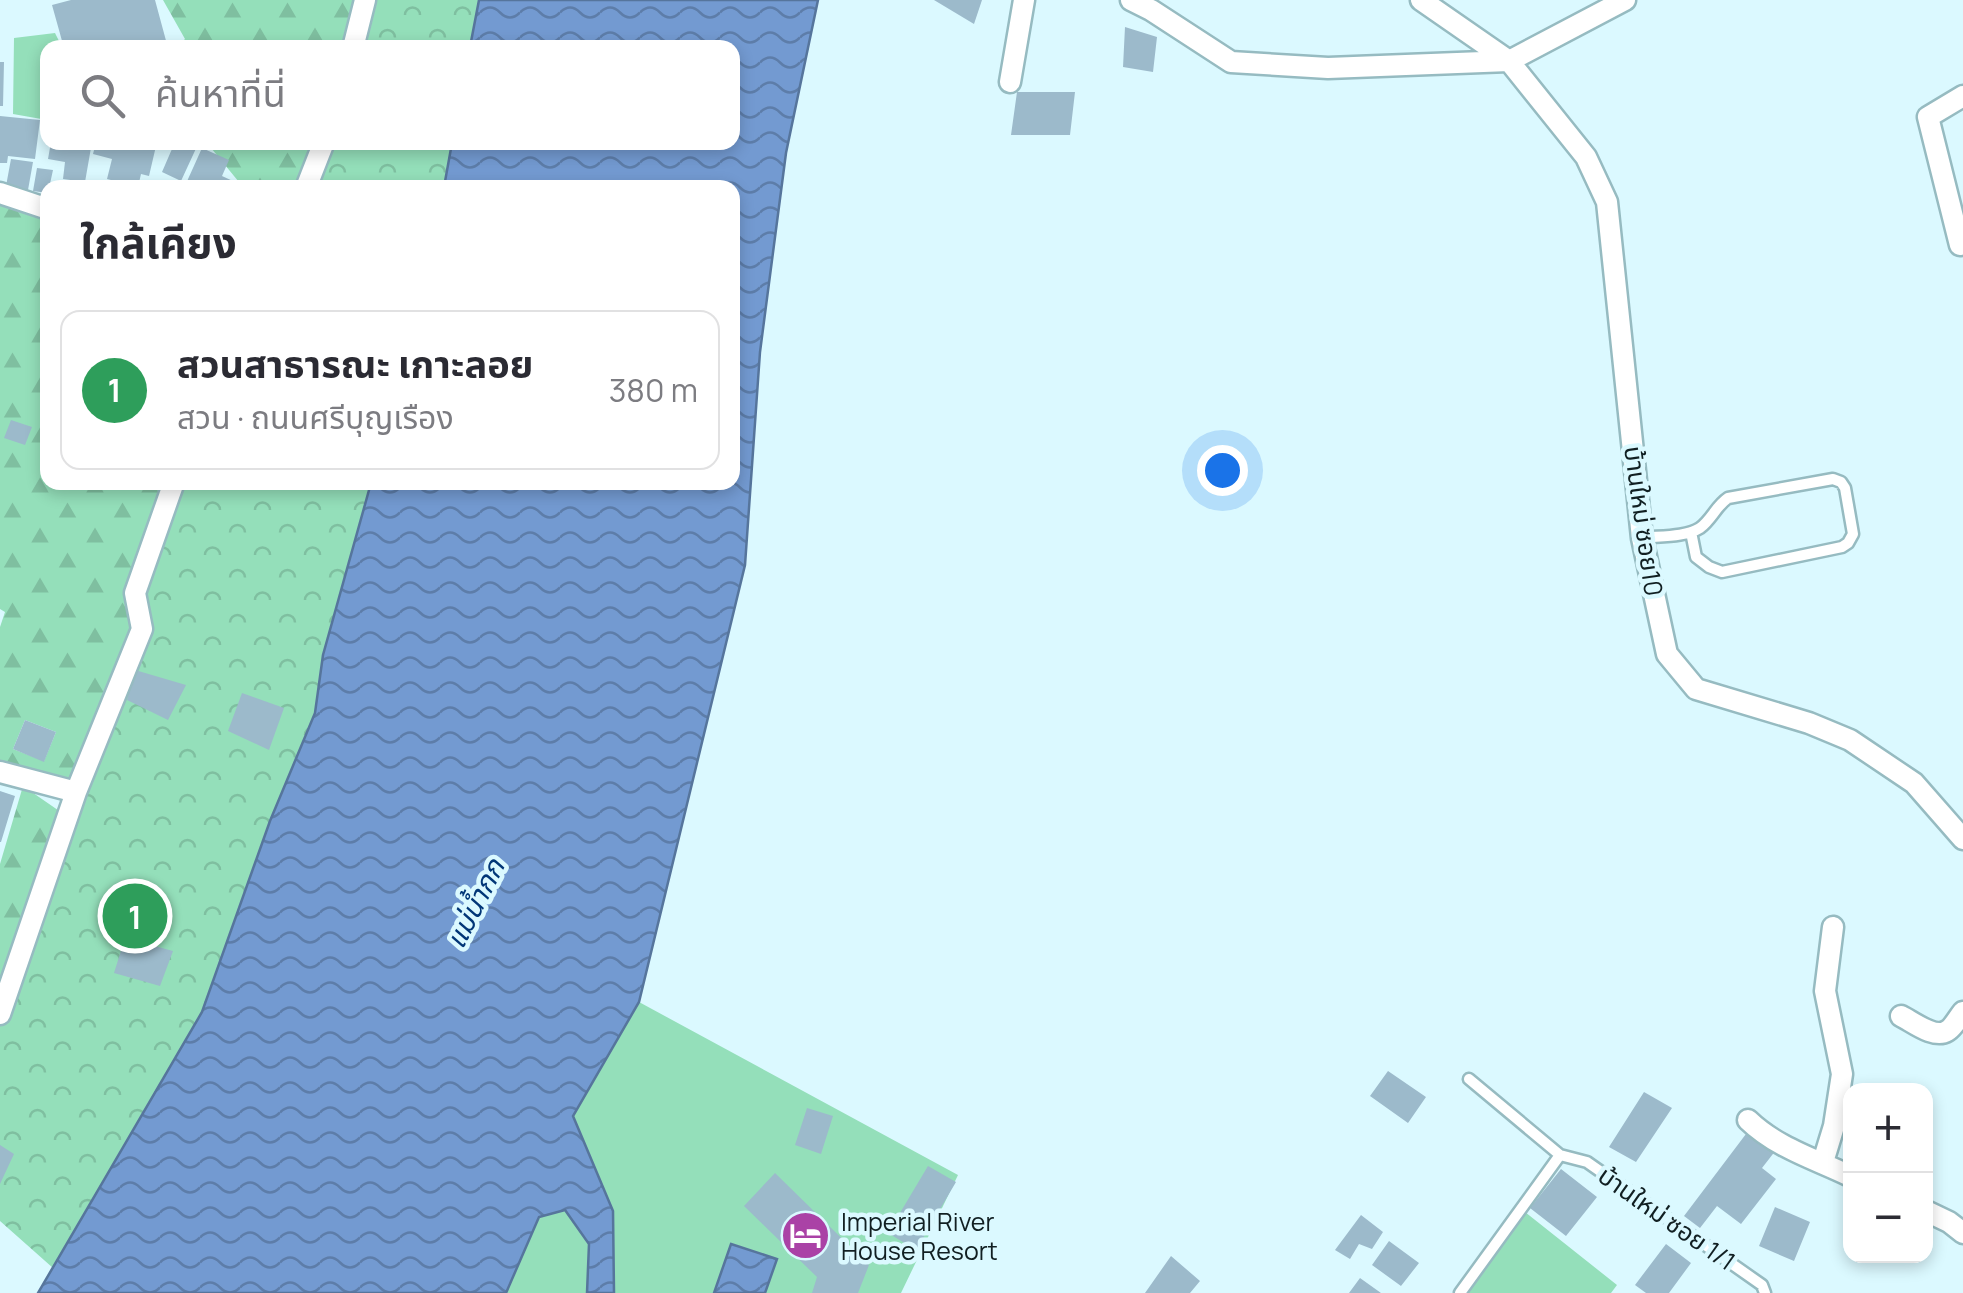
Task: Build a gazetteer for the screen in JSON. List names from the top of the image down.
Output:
{
  "streets": {
    "street": ["บ้านใหม่ ซอย10"],
    "lane": ["บ้านใหม่ ซอย 1/1"]
  },
  "water": ["แม่น้ำกก"],
  "places": {
    "hotel": ["Imperial River House Resort"]
  },
  "page": {
    "search": "ค้นหาที่นี่",
    "heading": "ใกล้เคียง",
    "list": [
      {
        "mark": "1",
        "name": "สวนสาธารณะ เกาะลอย",
        "note": "สวน · ถนนศรีบุญเรือง",
        "value": "380 m"
      }
    ],
    "pins": "1",
    "map_buttons": ["+", "−"]
  }
}
